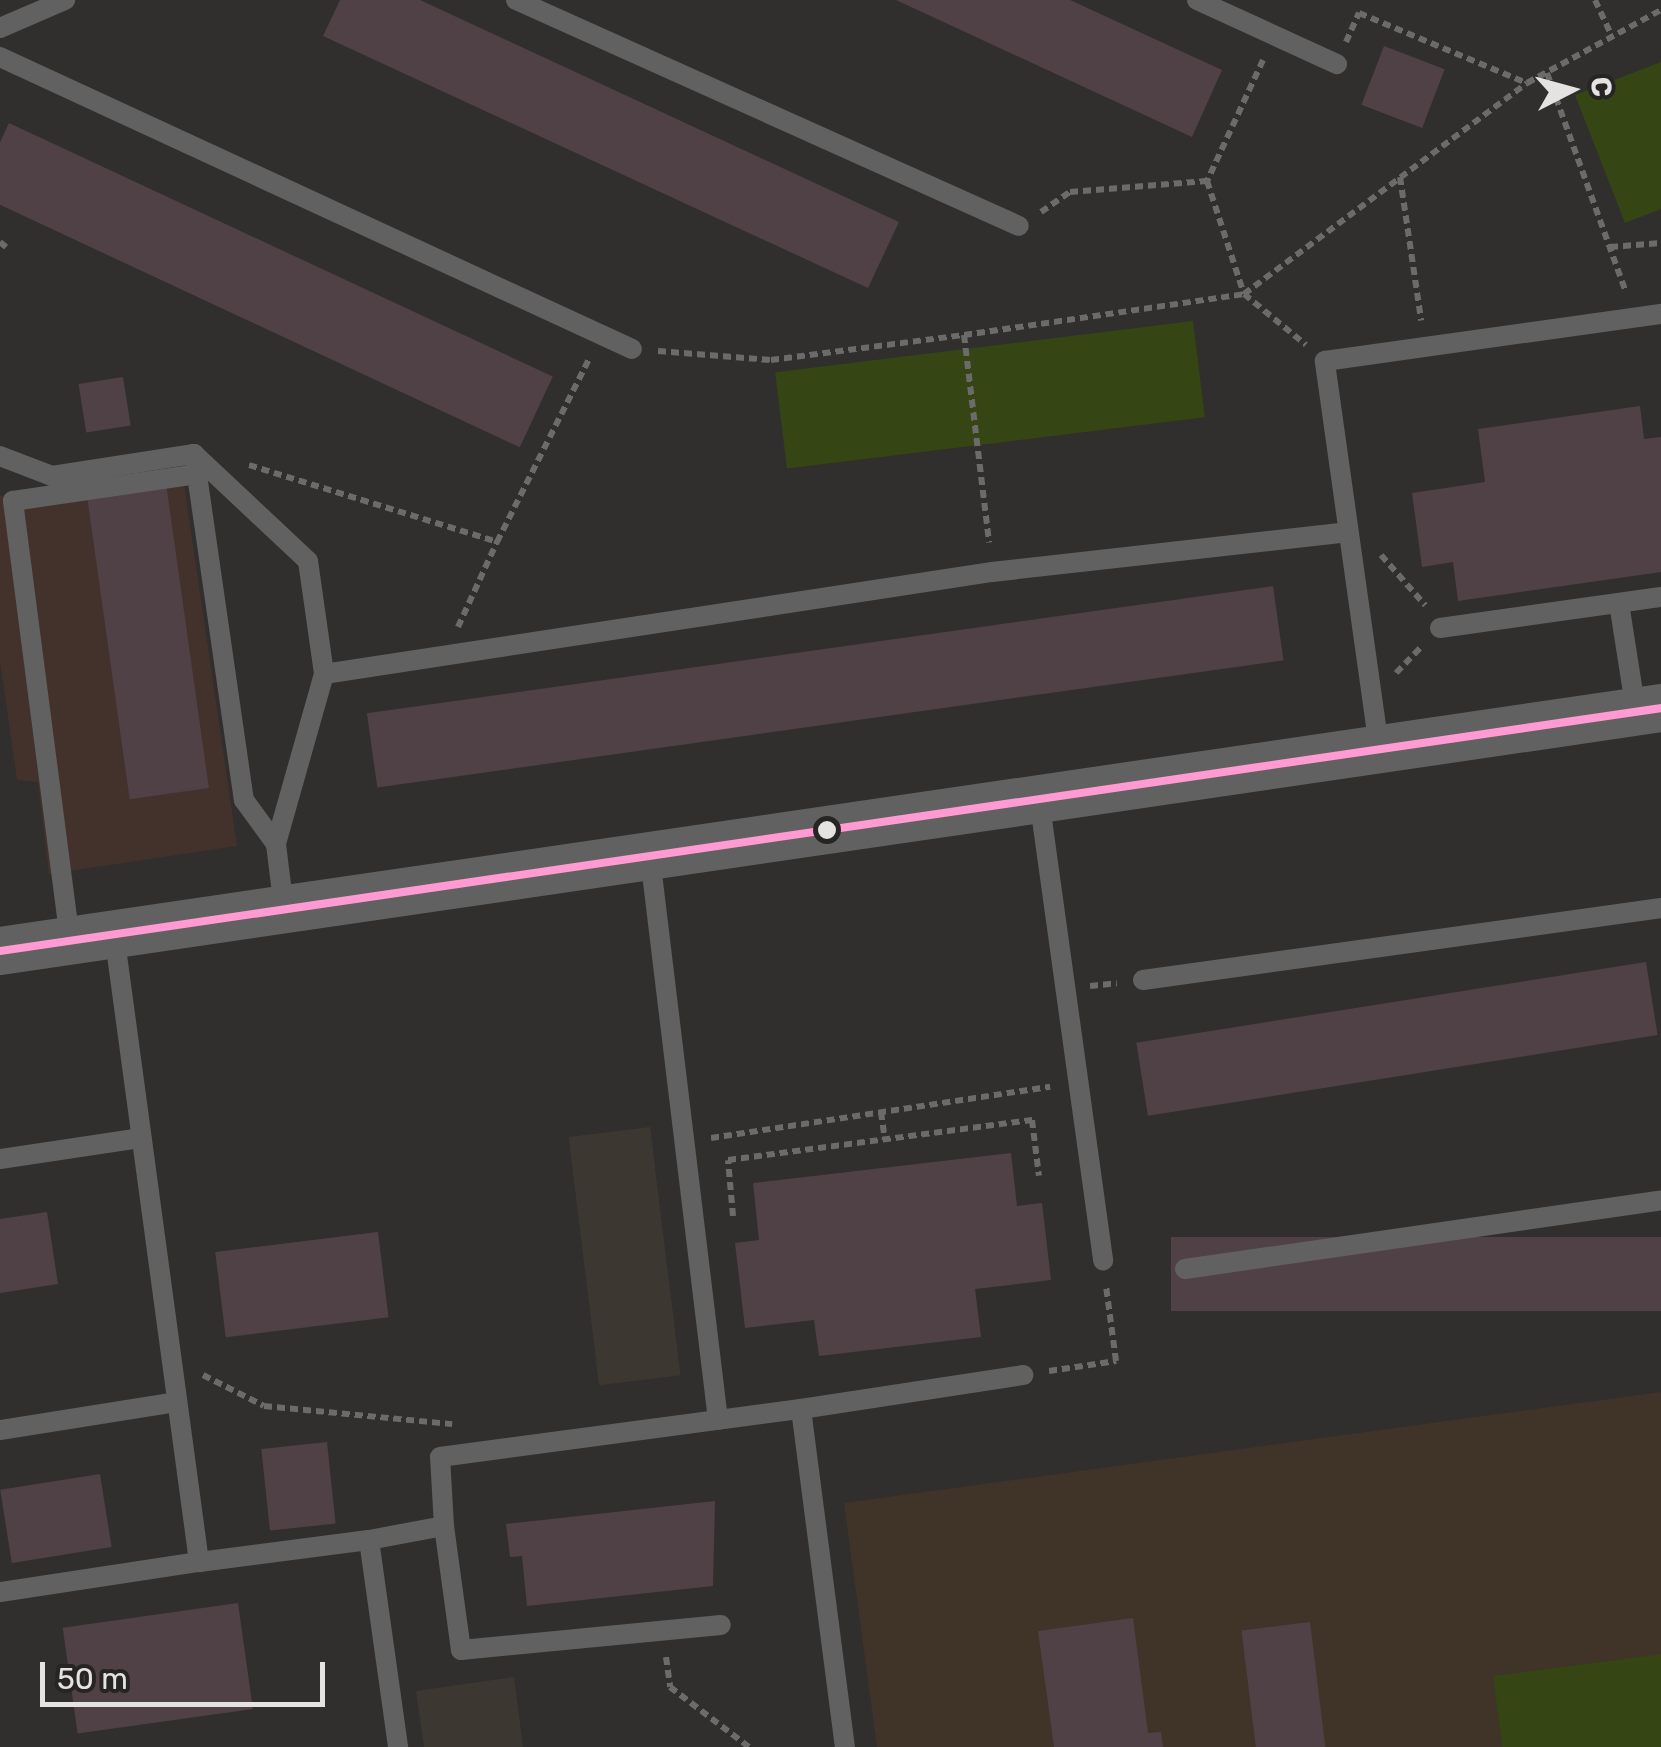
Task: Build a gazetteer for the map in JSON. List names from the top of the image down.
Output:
{
  "scale_bar": "50 m",
  "north": "right"
}
